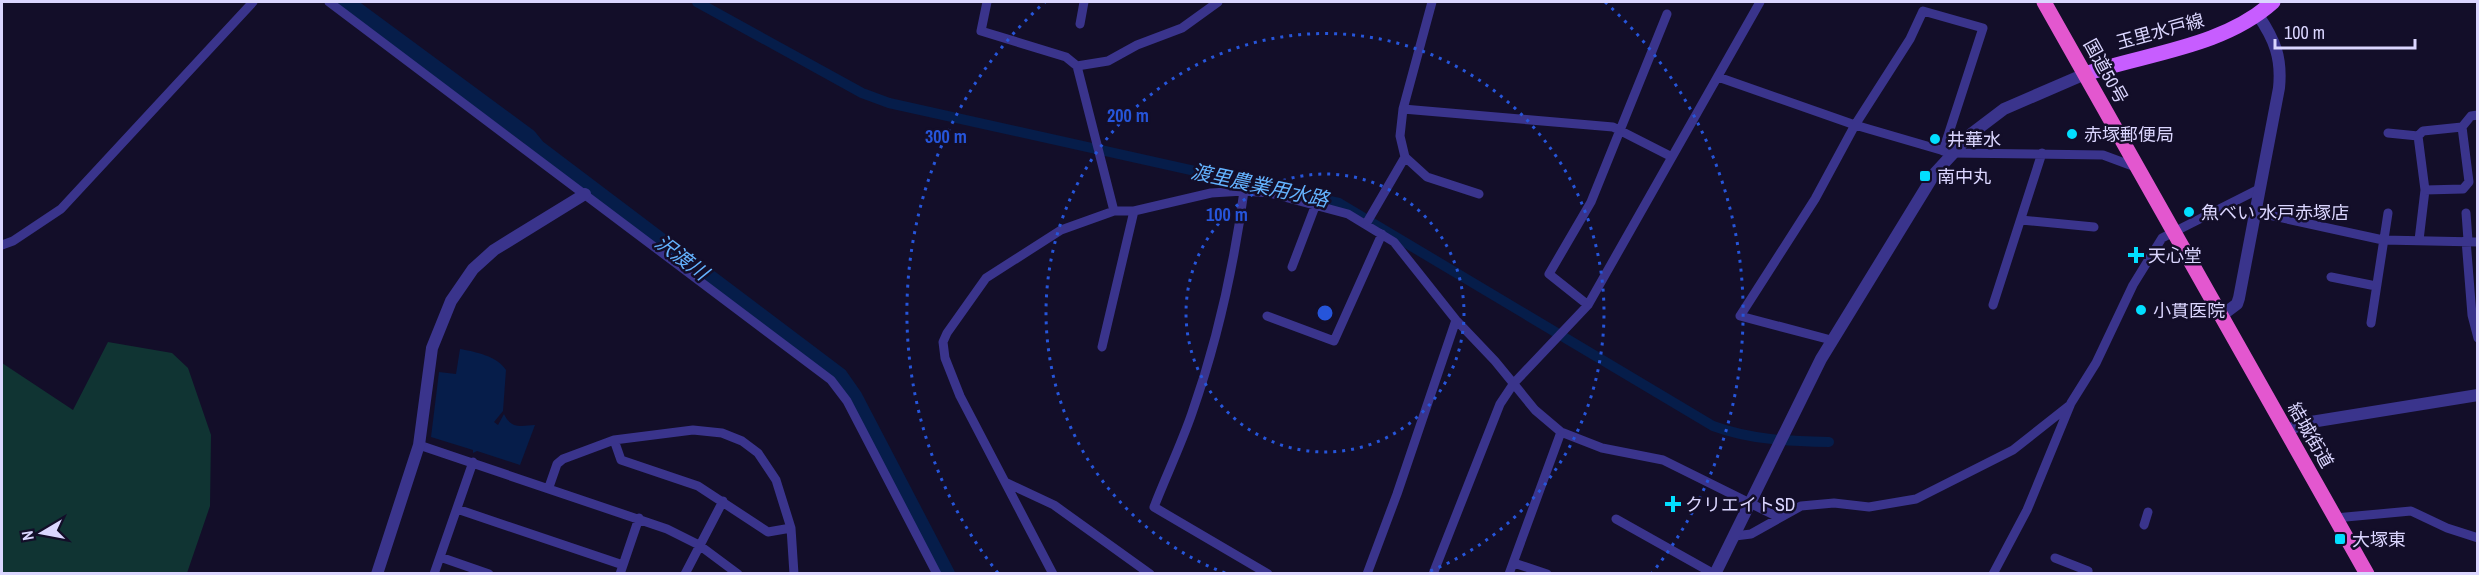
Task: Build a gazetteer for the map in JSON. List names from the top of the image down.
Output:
{
  "streets": {
    "highway": ["国道50号", "結城街道"],
    "main road": ["玉里水戸線"]
  },
  "crossings": [
    ["玉里水戸線", "国道50号"],
    ["国道50号", "結城街道"]
  ],
  "water": ["渡里農業用水路", "沢渡川"],
  "places": {
    "other": [
      "赤塚郵便局",
      "井華水",
      "魚べい 水戸赤塚店",
      "小貫医院"
    ],
    "transit": ["南中丸", "大塚東"],
    "health": ["天心堂", "クリエイトSD"]
  },
  "scale_bar": "100 m",
  "north": "left",
  "rings": ["200 m", "300 m", "100 m"]
}
